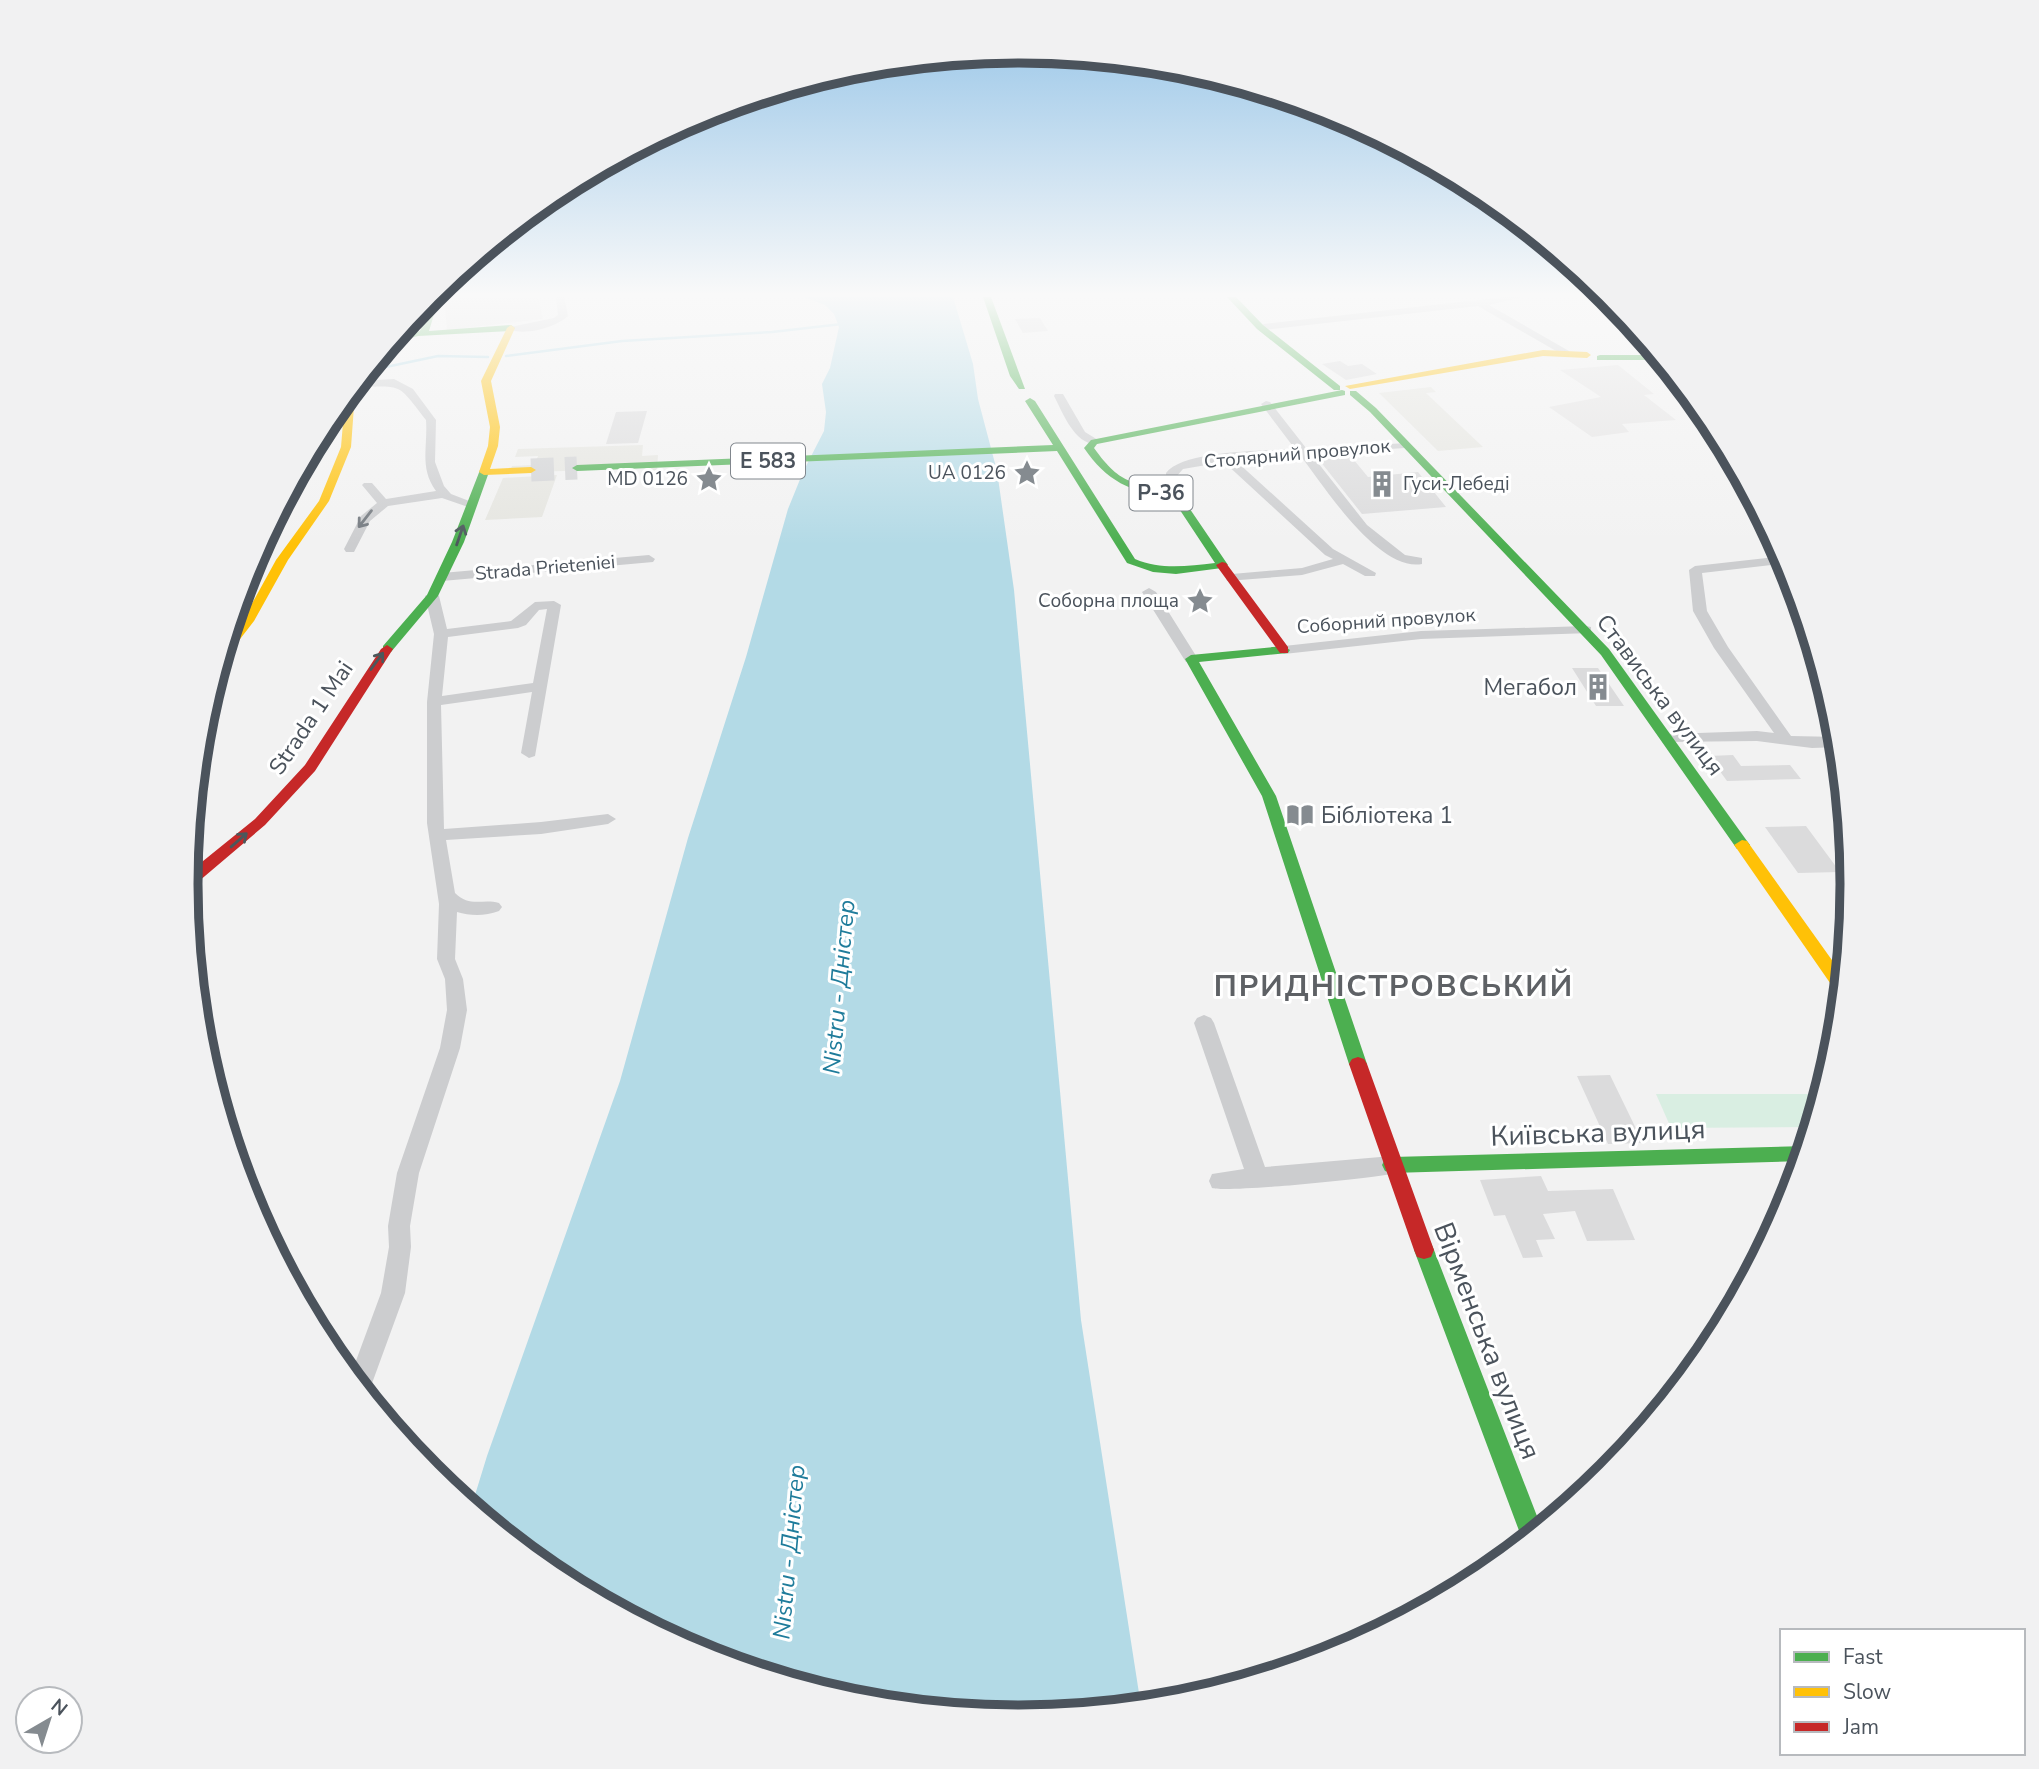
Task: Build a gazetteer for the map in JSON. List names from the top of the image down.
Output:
{
  "streets": {
    "main road": [
      "E 583",
      "Р-36",
      "Strada Prieteniei",
      "Соборний провулок",
      "Стависька вулиця",
      "Strada 1 Mai",
      "Київська вулиця",
      "Вірменська вулиця"
    ],
    "street": ["Столярний провулок"]
  },
  "crossings": [
    ["Столярний провулок", "Р-36"],
    ["Столярний провулок", "Стависька вулиця"],
    ["Strada Prieteniei", "Strada 1 Mai"],
    ["Соборний провулок", "Стависька вулиця"],
    ["Соборний провулок", "Вірменська вулиця"],
    ["Київська вулиця", "Вірменська вулиця"]
  ],
  "districts": ["ПРИДНІСТРОВСЬКИЙ"],
  "water": ["Nistru - Дністер"],
  "places": {
    "place": ["UA 0126", "MD 0126", "Соборна площа"],
    "building": ["Гуси-Лебеді", "Мегабол"],
    "library": ["Бібліотека 1"]
  },
  "legend": ["Fast", "Slow", "Jam"],
  "north": "top right"
}
